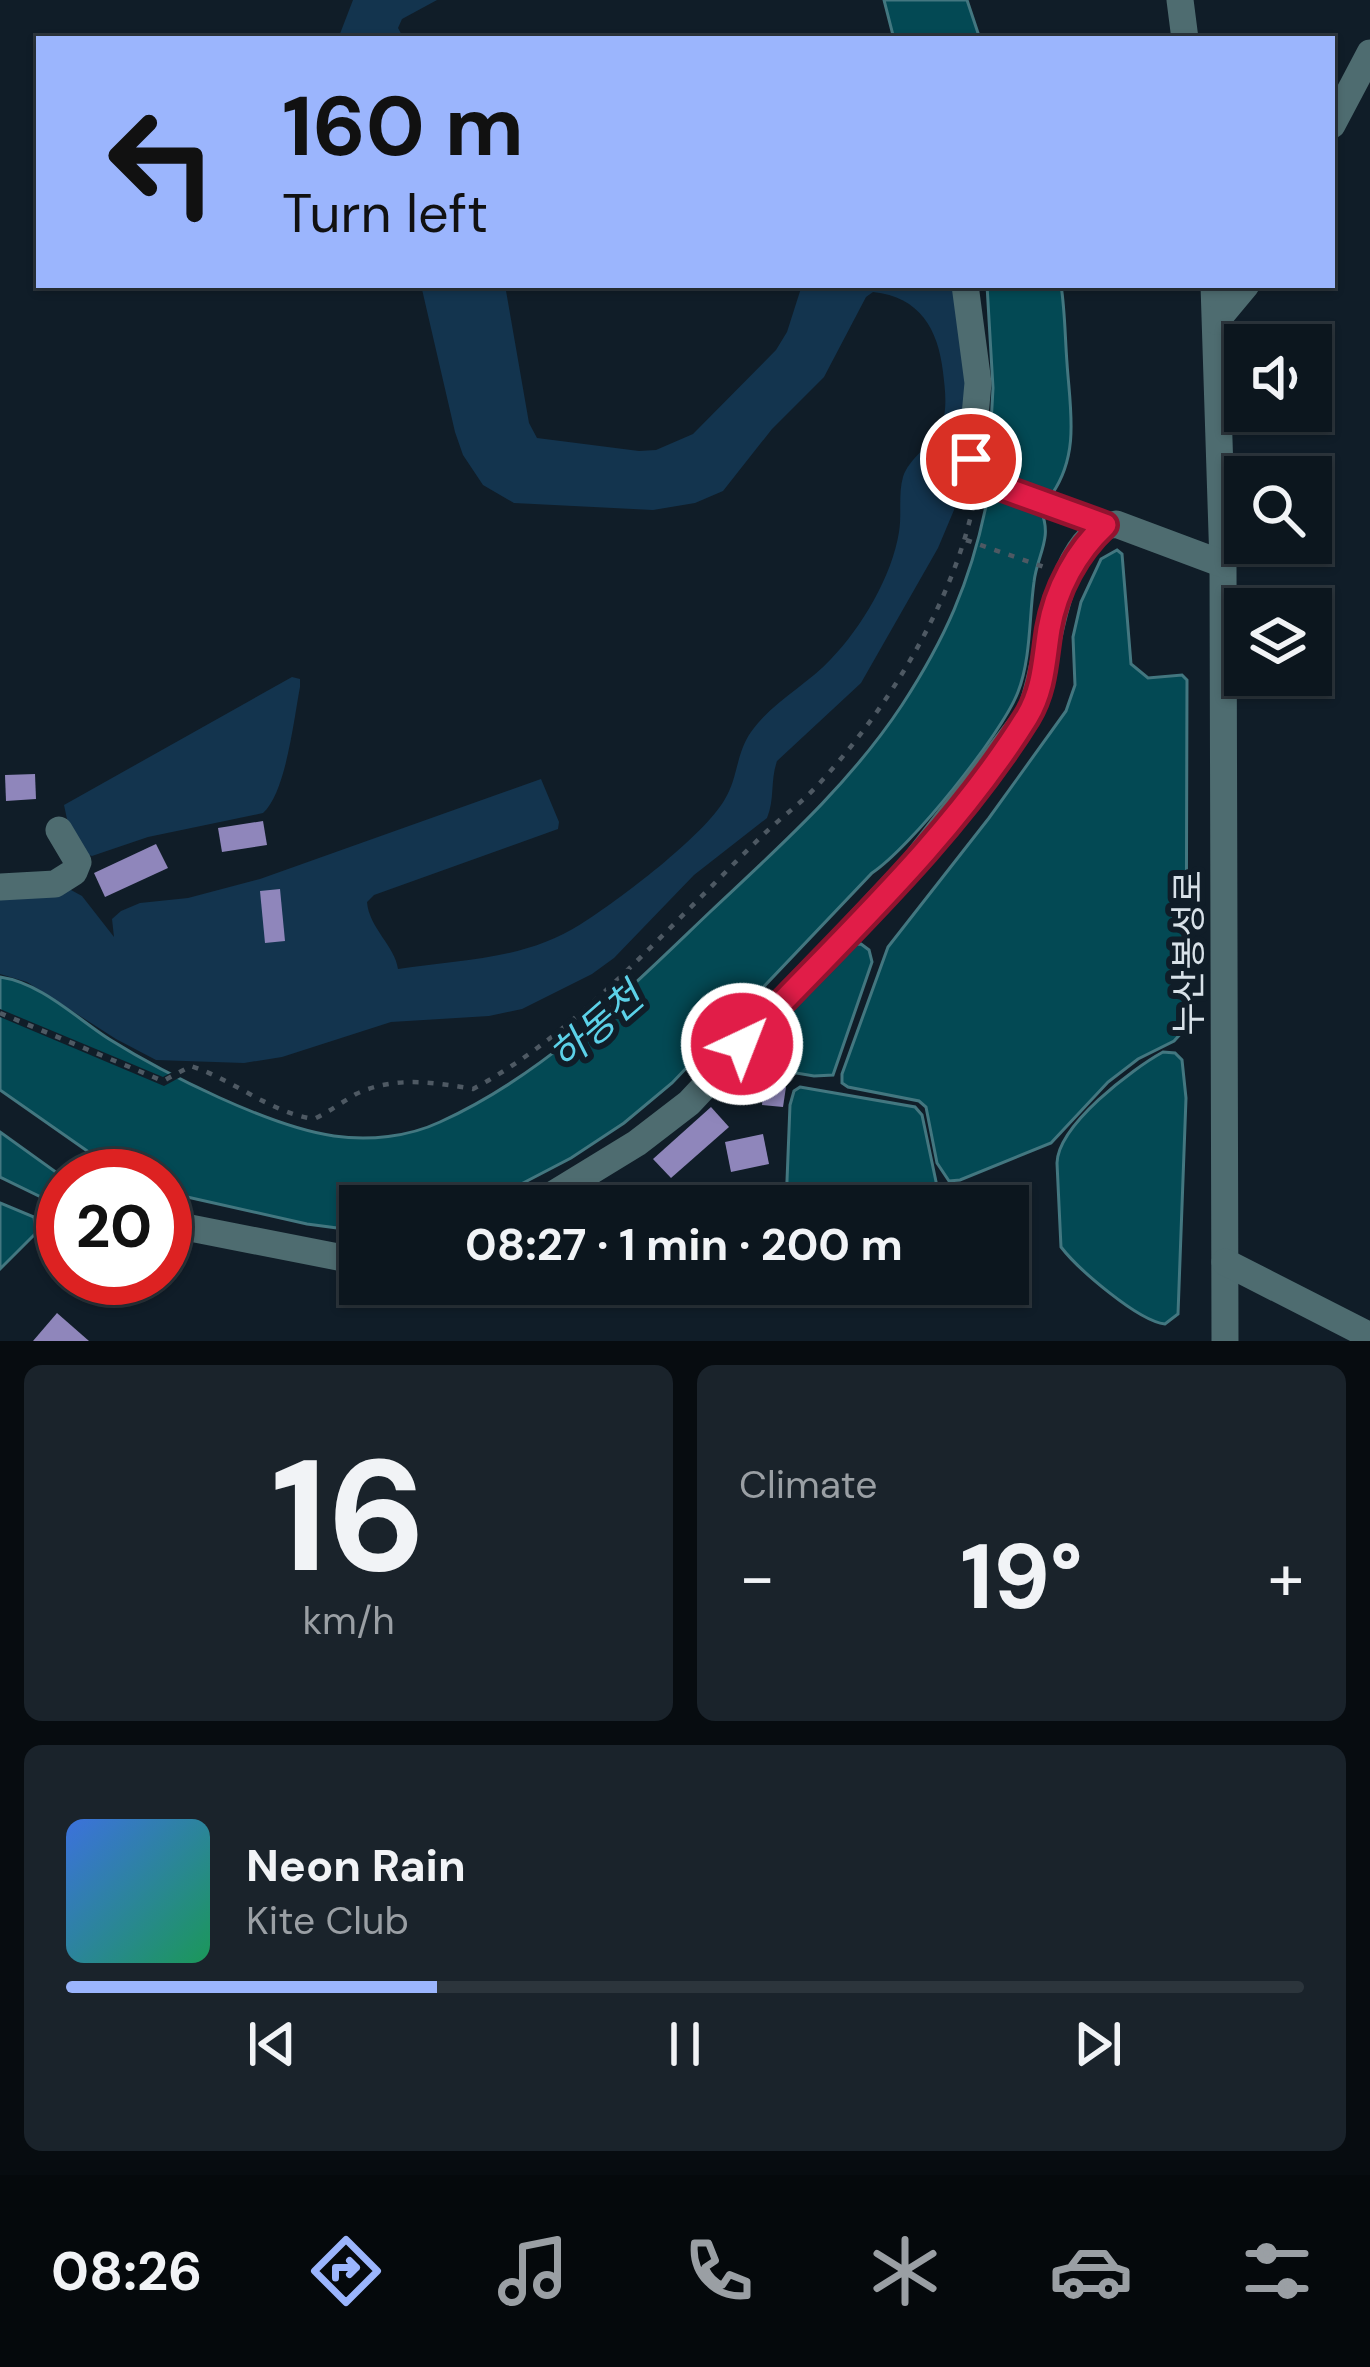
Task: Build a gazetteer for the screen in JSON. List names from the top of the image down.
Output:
{
  "streets": {
    "street": ["누산봉성로"]
  },
  "water": ["하동천"],
  "page": {
    "turn": ["160 m", "Turn left"],
    "limit": "20",
    "trip": "08:27 · 1 min · 200 m",
    "tile": [
      ["16", "km/h"],
      "Climate"
    ],
    "heat": ["−", "19°", "+"],
    "song": ["Neon Rain", "Kite Club"],
    "tabs": "08:26"
  }
}
